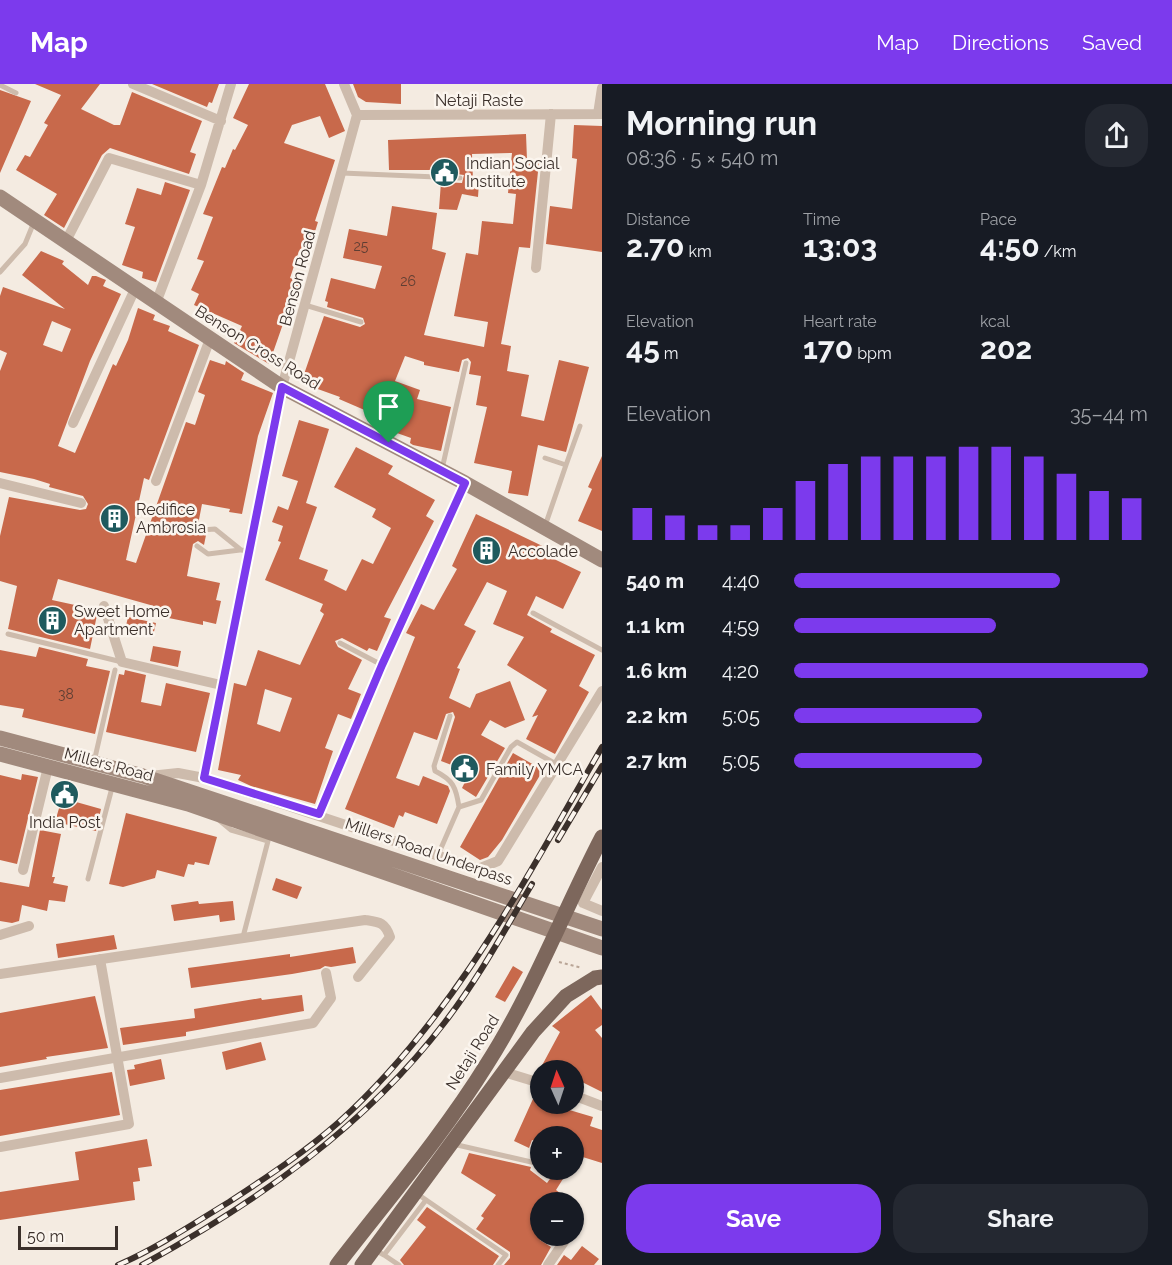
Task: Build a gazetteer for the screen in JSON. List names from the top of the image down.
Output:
{
  "streets": {
    "main road": [
      "Benson Cross Road",
      "Millers Road",
      "Millers Road Underpass",
      "Netaji Road"
    ],
    "street": ["Netaji Raste", "Benson Road"]
  },
  "crossings": [
    ["Netaji Raste", "Benson Road"],
    ["Benson Road", "Benson Cross Road"],
    ["Millers Road", "Millers Road Underpass"]
  ],
  "places": {
    "public building": ["Indian Social Institute", "Family YMCA", "India Post"],
    "building": ["Redifice Ambrosia", "Accolade", "Sweet Home Apartment"]
  },
  "house_numbers": ["25", "26", "38"],
  "scale_bar": "50 m",
  "north": "top",
  "page": {
    "header": "Map",
    "nav": ["Map", "Directions", "Saved"],
    "heading": ["Morning run", "08:36 · 5 × 540 m"],
    "stats": [
      ["Distance", "2.70 km"],
      ["Time", "13:03"],
      ["Pace", "4:50 /km"],
      ["Elevation", "45 m"],
      ["Heart rate", "170 bpm"],
      ["kcal", "202"]
    ],
    "chart": ["Elevation", "35–44 m"],
    "list": [
      {
        "name": "540 m",
        "note": "4:40"
      },
      {
        "name": "1.1 km",
        "note": "4:59"
      },
      {
        "name": "1.6 km",
        "note": "4:20"
      },
      {
        "name": "2.2 km",
        "note": "5:05"
      },
      {
        "name": "2.7 km",
        "note": "5:05"
      }
    ],
    "map_buttons": ["+", "−"],
    "buttons": ["Save", "Share"],
    "scale": "50 m"
  }
}
